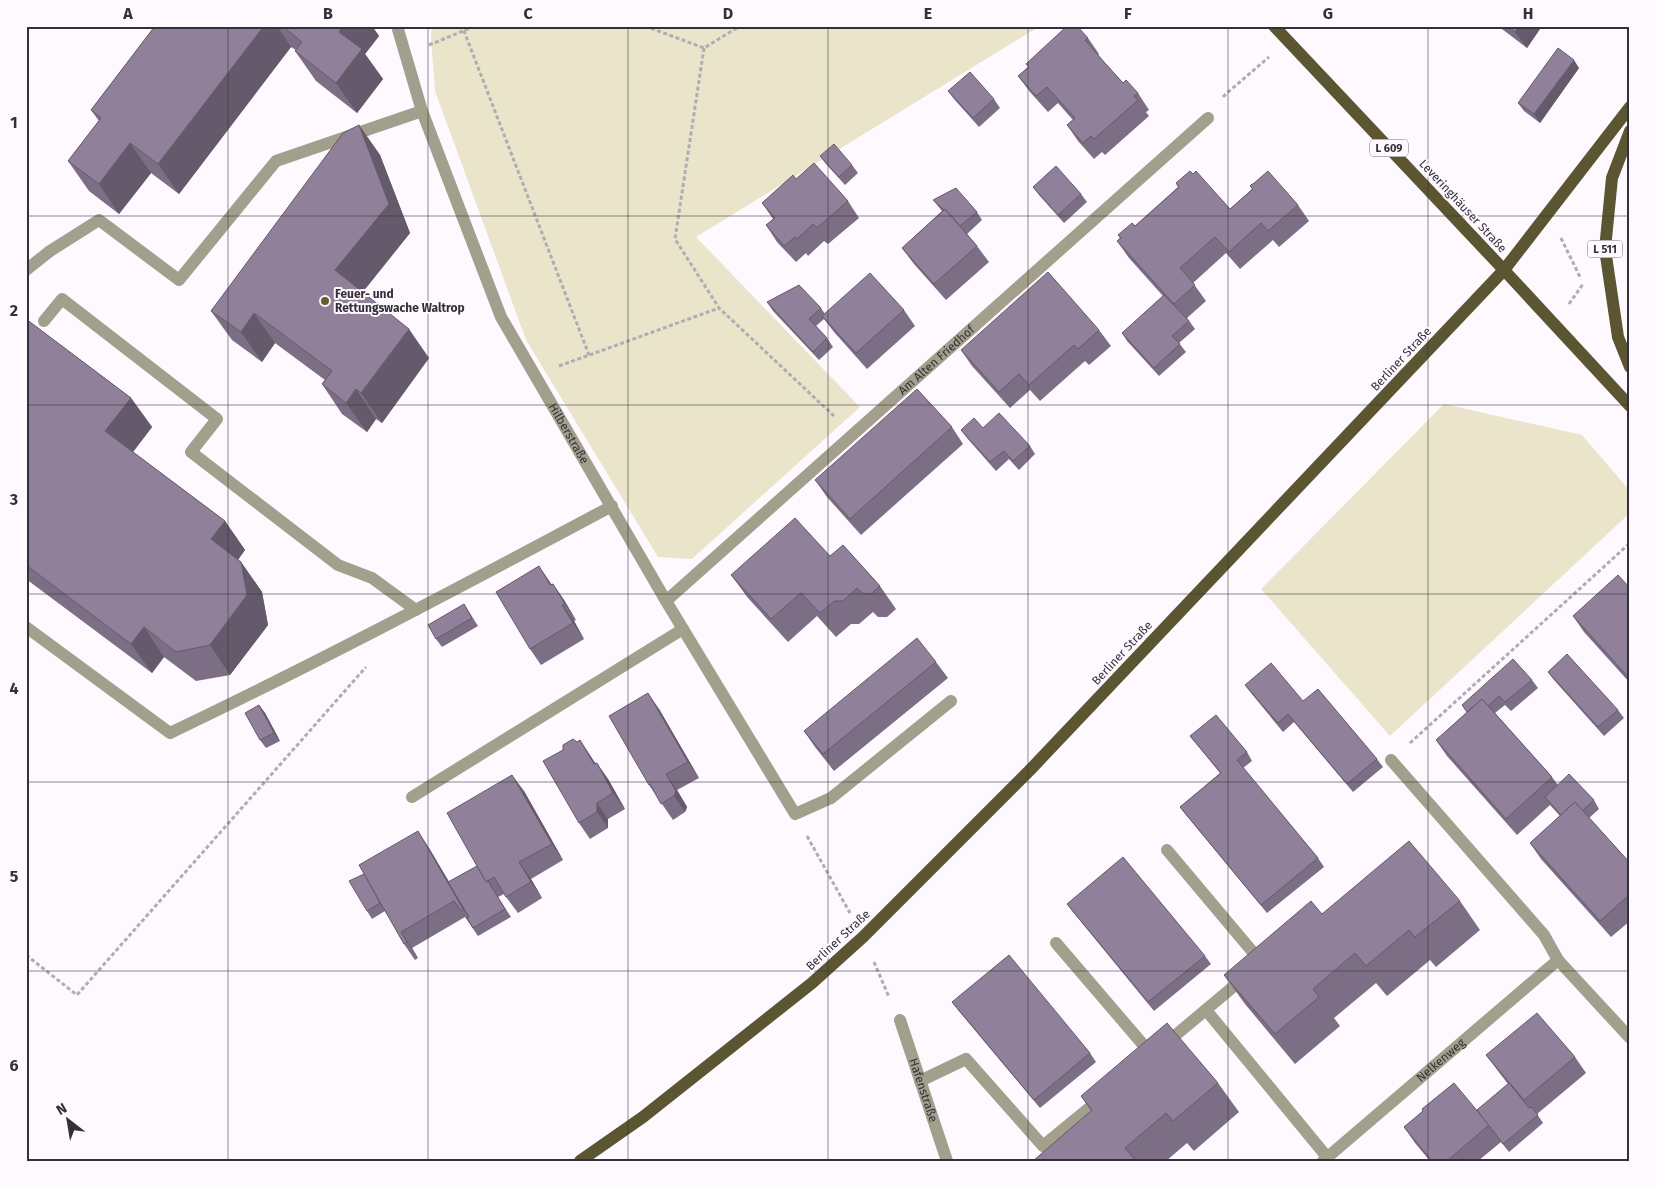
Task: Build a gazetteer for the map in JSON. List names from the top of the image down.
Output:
{
  "streets": {
    "main road": [
      "L 609",
      "Leveringhäuser Straße",
      "L 511",
      "Berliner Straße"
    ],
    "street": [
      "Am Alten Friedhof",
      "Hilberstraße",
      "Nelkenweg",
      "Hafenstraße"
    ]
  },
  "crossings": [
    ["Leveringhäuser Straße", "Berliner Straße"],
    ["Am Alten Friedhof", "Hilberstraße"]
  ],
  "places": ["Feuer- und Rettungswache Waltrop"],
  "north": "top left",
  "grid": {
    "columns": [
      "A",
      "B",
      "C",
      "D",
      "E",
      "F",
      "G",
      "H"
    ],
    "rows": [
      "1",
      "2",
      "3",
      "4",
      "5",
      "6"
    ]
  }
}
